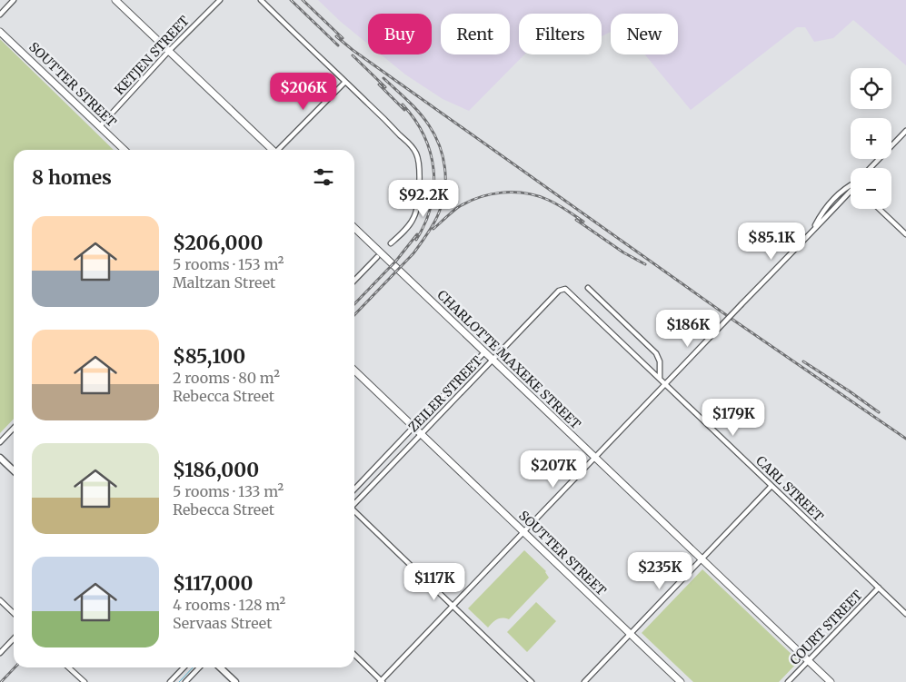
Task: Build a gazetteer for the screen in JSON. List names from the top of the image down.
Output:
{
  "streets": {
    "main road": ["SOUTTER STREET", "CHARLOTTE MAXEKE STREET"],
    "street": [
      "KETJEN STREET",
      "ZEILER STREET",
      "CARL STREET",
      "COURT STREET"
    ]
  },
  "crossings": [
    ["KETJEN STREET", "SOUTTER STREET"],
    ["SOUTTER STREET", "ZEILER STREET"],
    ["CHARLOTTE MAXEKE STREET", "ZEILER STREET"],
    ["CHARLOTTE MAXEKE STREET", "COURT STREET"],
    ["ZEILER STREET", "CARL STREET"],
    ["CARL STREET", "COURT STREET"]
  ],
  "page": {
    "chip": [
      "Buy",
      "Rent",
      "Filters",
      "New"
    ],
    "map_buttons": ["+", "−"],
    "price": [
      "$206K",
      "$92.2K",
      "$85.1K",
      "$186K",
      "$179K",
      "$207K",
      "$235K",
      "$117K"
    ],
    "heading": "8 homes",
    "list": [
      {
        "name": "$206,000",
        "note": "5 rooms · 153 m² · Maltzan Street"
      },
      {
        "name": "$85,100",
        "note": "2 rooms · 80 m² · Rebecca Street"
      },
      {
        "name": "$186,000",
        "note": "5 rooms · 133 m² · Rebecca Street"
      },
      {
        "name": "$117,000",
        "note": "4 rooms · 128 m² · Servaas Street"
      }
    ]
  }
}
